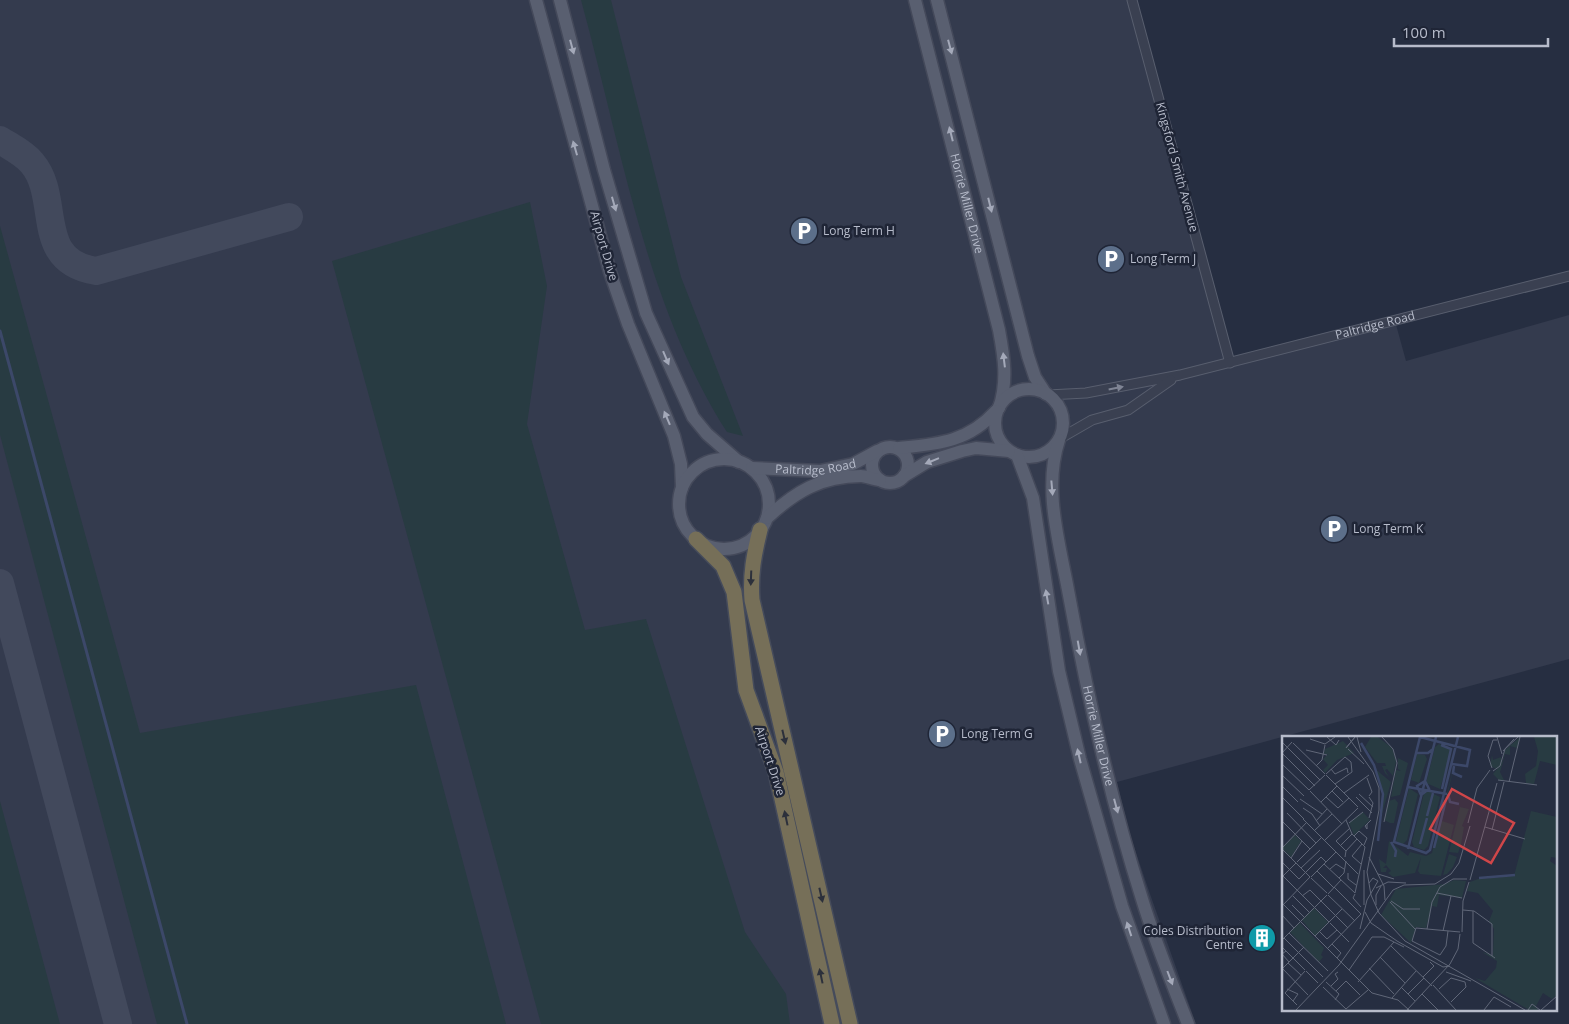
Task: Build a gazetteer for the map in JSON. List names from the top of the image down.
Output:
{
  "streets": {
    "highway": ["Airport Drive"],
    "main road": ["Horrie Miller Drive", "Paltridge Road"],
    "street": ["Kingsford Smith Avenue"]
  },
  "crossings": [
    ["Kingsford Smith Avenue", "Paltridge Road"],
    ["Horrie Miller Drive", "Paltridge Road"],
    ["Airport Drive", "Paltridge Road"]
  ],
  "places": {
    "parking": [
      "Long Term H",
      "Long Term J",
      "Long Term K",
      "Long Term G"
    ],
    "building": ["Coles Distribution Centre"]
  },
  "scale_bar": "100 m"
}
